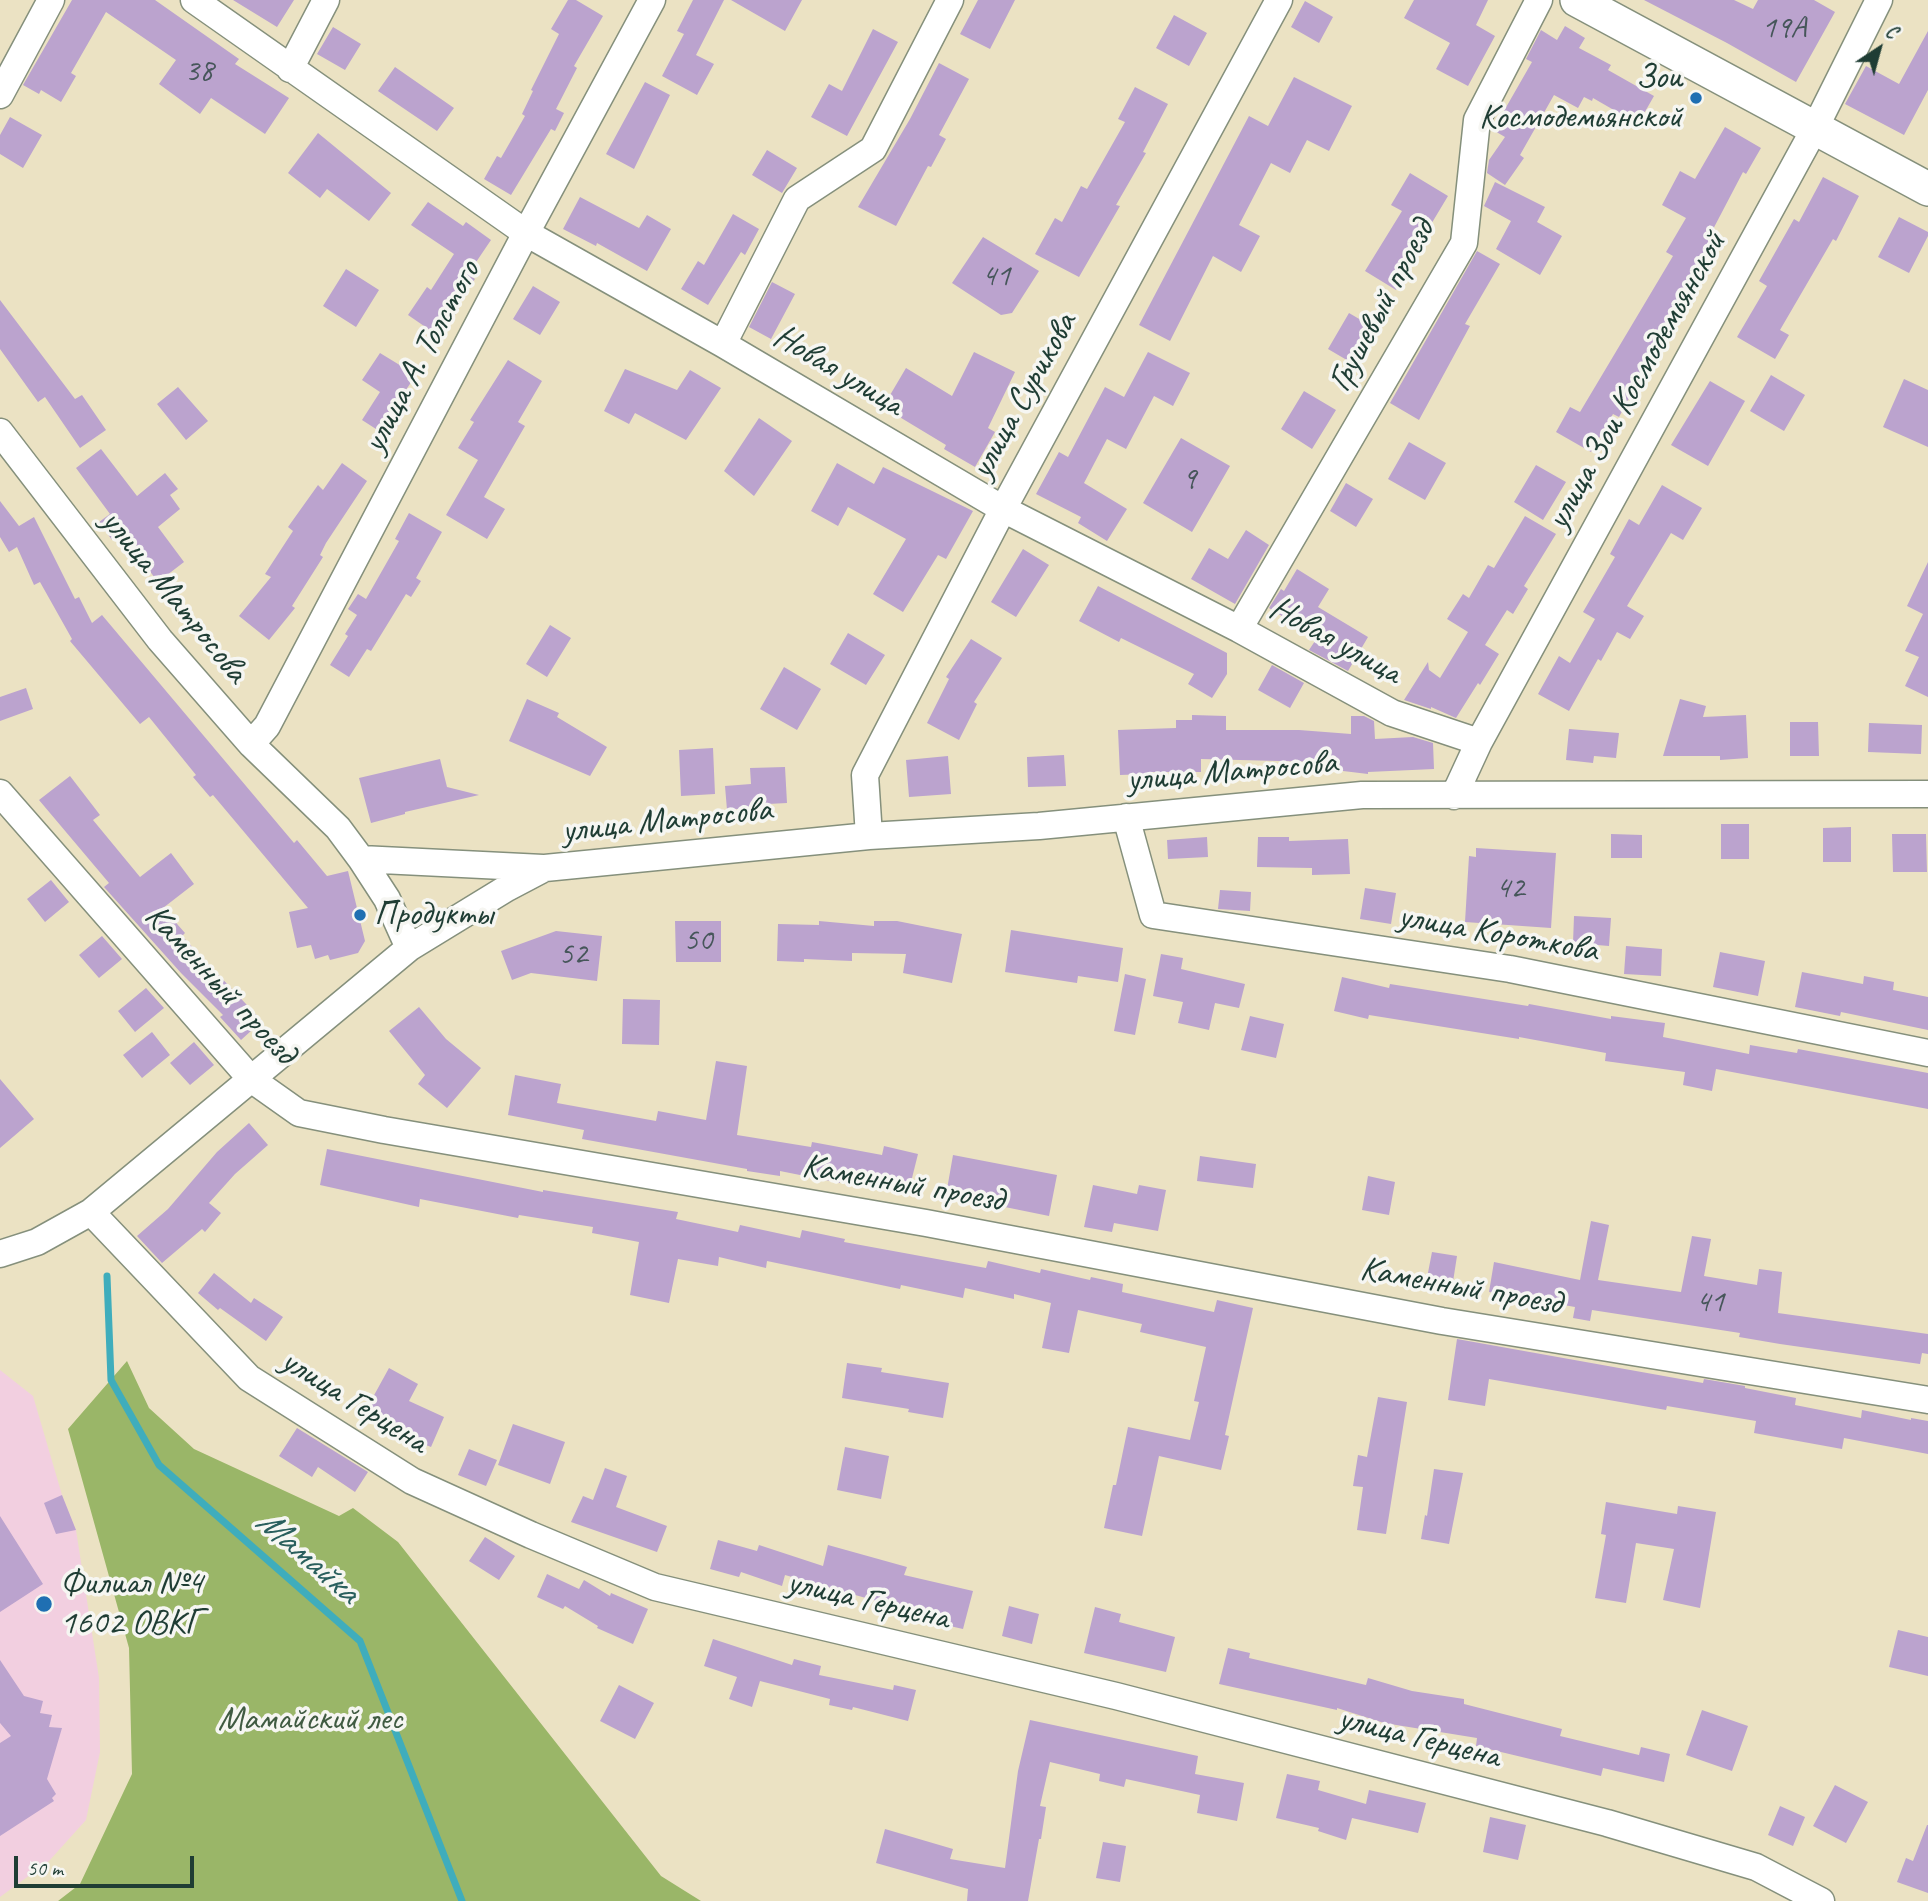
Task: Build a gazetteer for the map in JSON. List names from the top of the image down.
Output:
{
  "streets": {
    "street": [
      "Грушевый проезд",
      "улица А. Толстого",
      "Новая улица",
      "улица Зои Космодемьянской",
      "улица Сурикова",
      "улица Матросова",
      "улица Короткова",
      "Каменный проезд",
      "улица Герцена"
    ]
  },
  "crossings": [
    ["Грушевый проезд", "Новая улица"],
    ["улица А. Толстого", "Новая улица"],
    ["улица А. Толстого", "улица Матросова"],
    ["Новая улица", "улица Зои Космодемьянской"],
    ["Новая улица", "улица Сурикова"],
    ["улица Зои Космодемьянской", "улица Матросова"],
    ["улица Сурикова", "улица Матросова"],
    ["улица Матросова", "улица Короткова"],
    ["улица Матросова", "Каменный проезд"],
    ["улица Матросова", "улица Герцена"]
  ],
  "water": ["Мамайка"],
  "parks": ["Мамайский лес"],
  "places": ["Зои Космодемьянской", "Продукты", "Филиал №4 1602 ОВКГ"],
  "house_numbers": [
    "19А",
    "38",
    "41",
    "9",
    "42",
    "50",
    "52",
    "41"
  ],
  "scale_bar": "50 m",
  "north": "top right"
}
